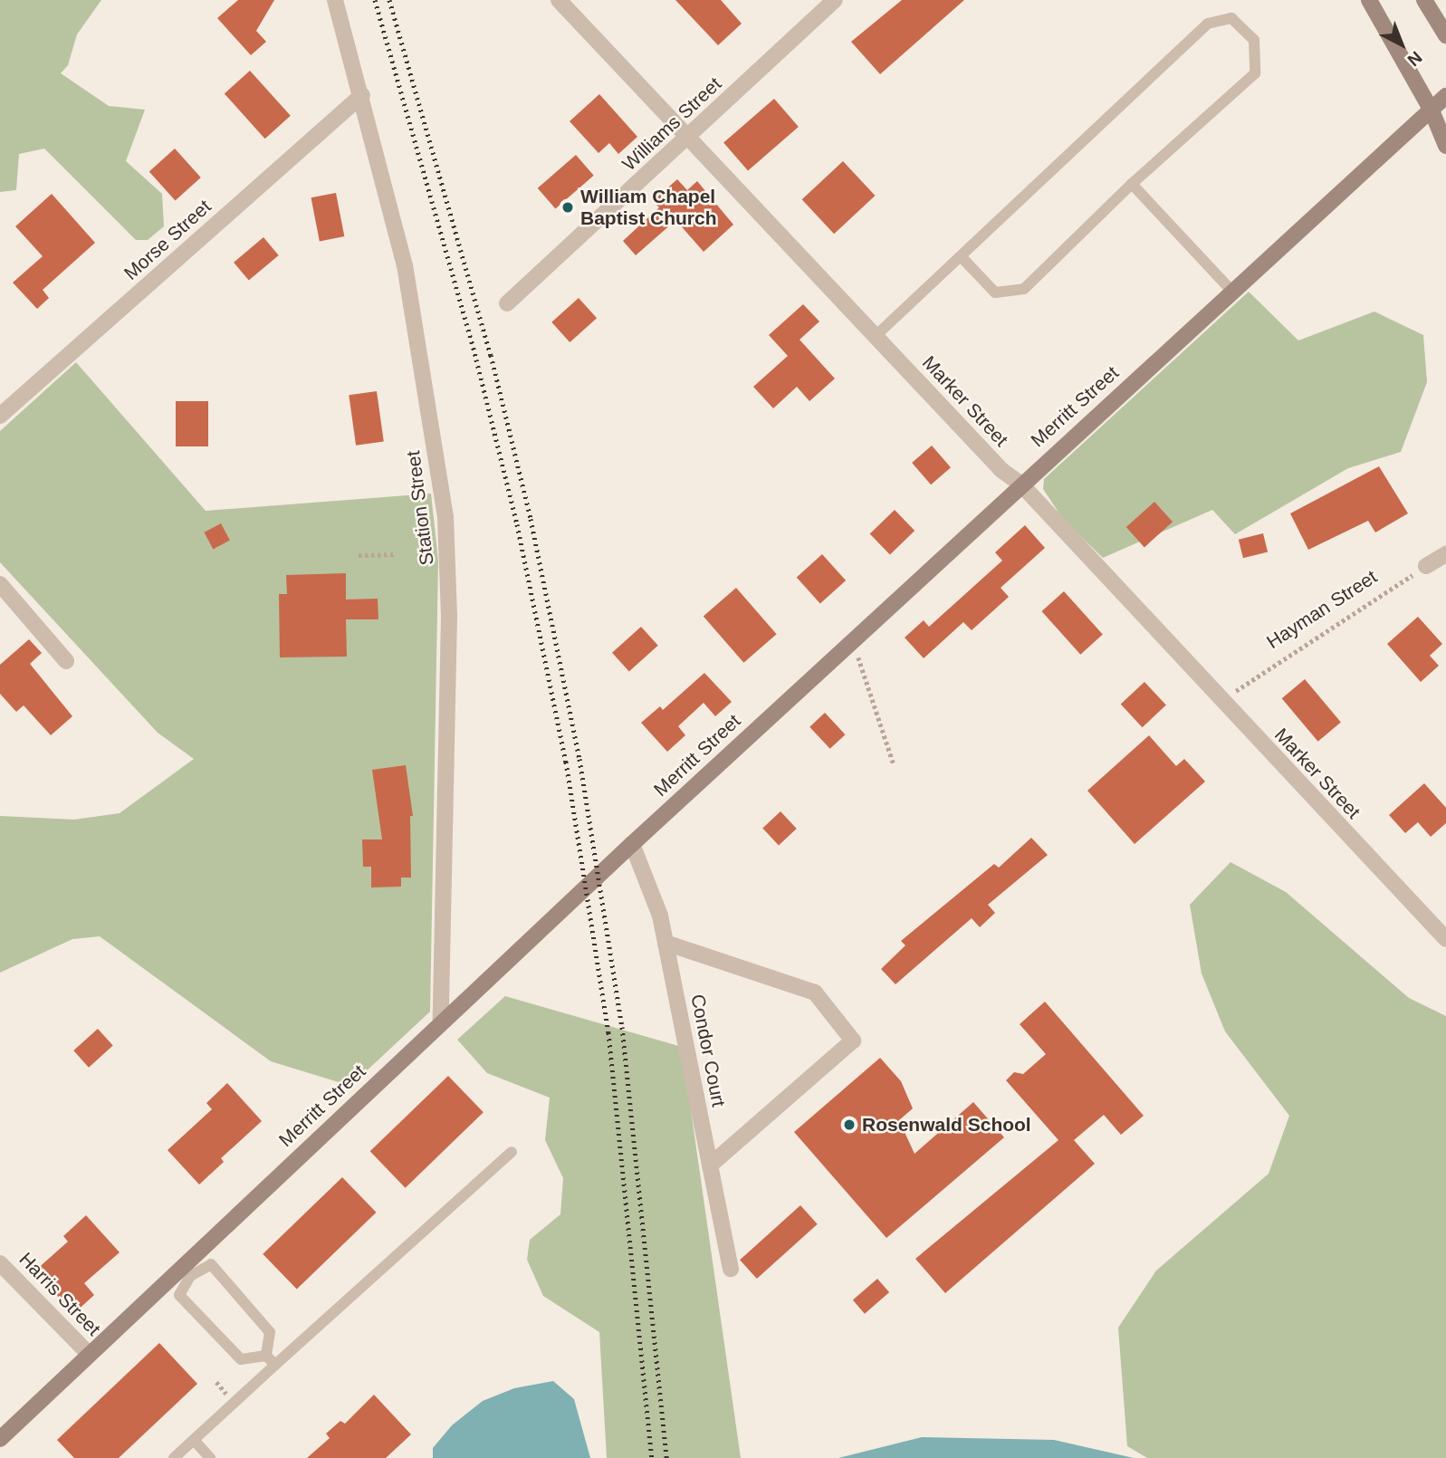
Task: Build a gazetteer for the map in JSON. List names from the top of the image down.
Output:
{
  "streets": {
    "street": [
      "Williams Street",
      "Morse Street",
      "Marker Street",
      "Merritt Street",
      "Station Street",
      "Condor Court",
      "Harris Street"
    ],
    "path": ["Hayman Street"]
  },
  "crossings": [
    ["Williams Street", "Marker Street"],
    ["Morse Street", "Station Street"],
    ["Marker Street", "Merritt Street"],
    ["Marker Street", "Hayman Street"],
    ["Merritt Street", "Station Street"],
    ["Merritt Street", "Condor Court"],
    ["Merritt Street", "Harris Street"]
  ],
  "places": ["William Chapel Baptist Church", "Rosenwald School"],
  "north": "bottom right"
}
